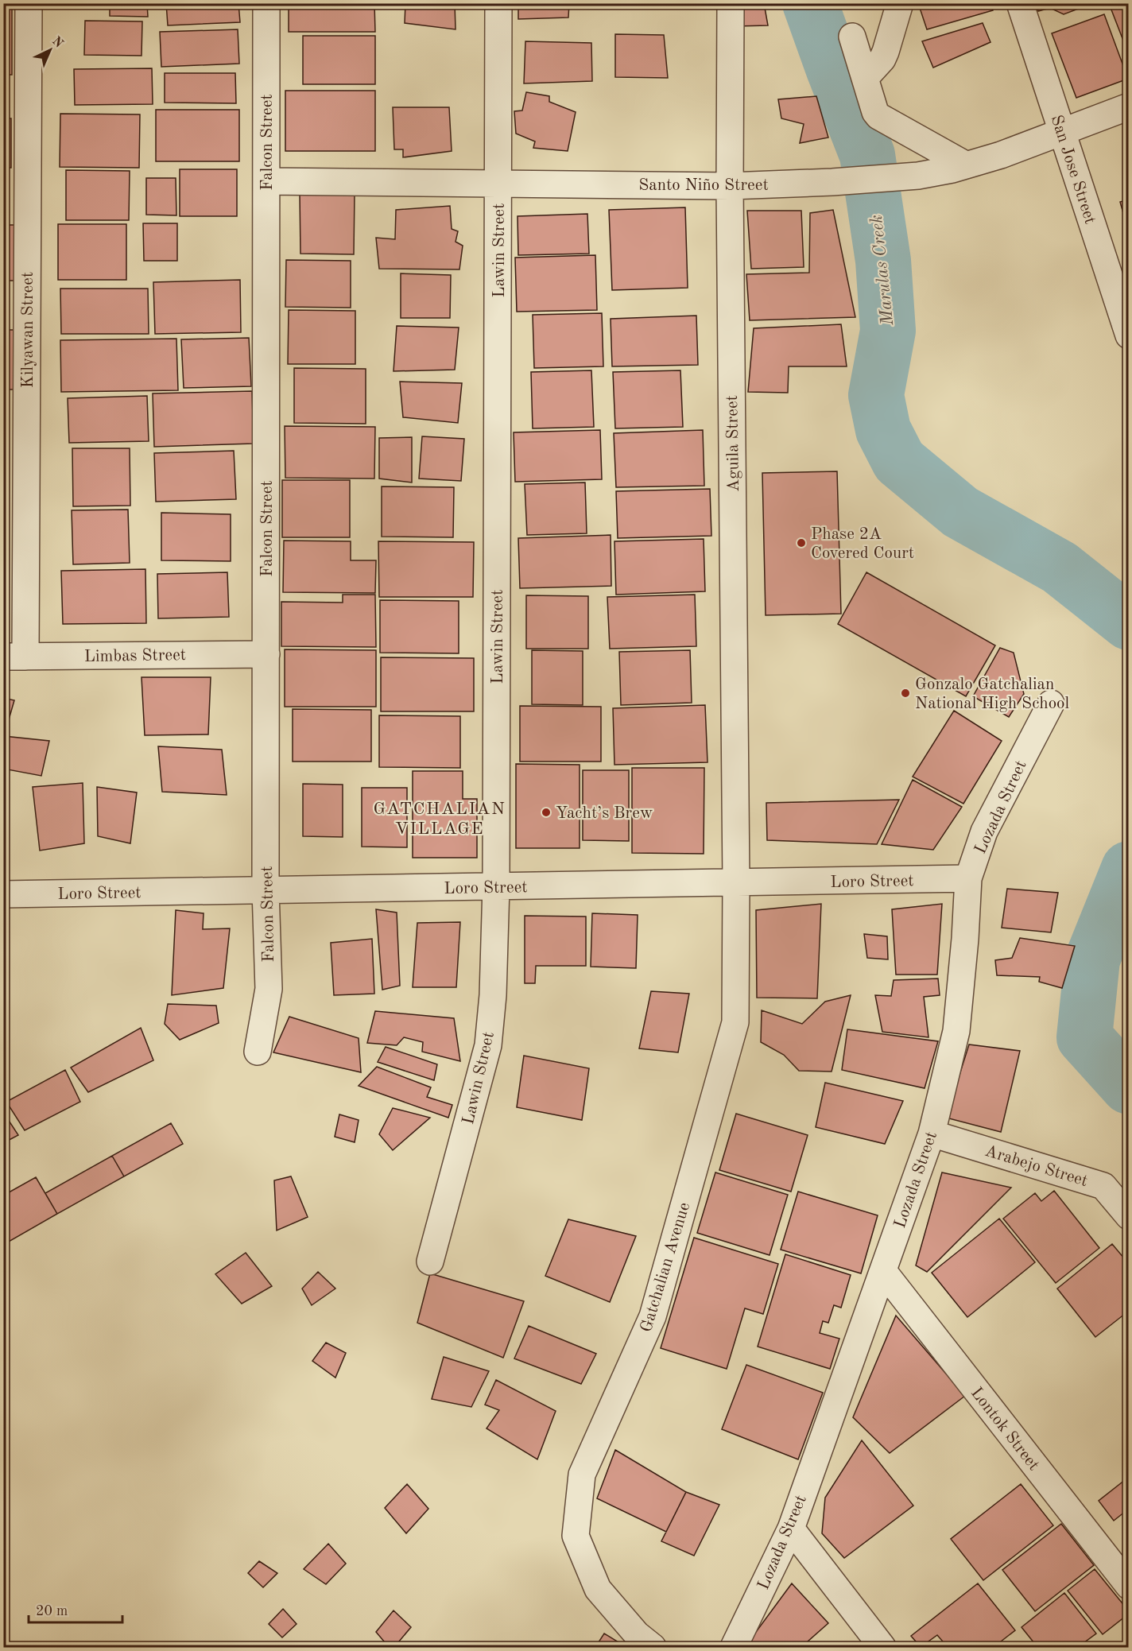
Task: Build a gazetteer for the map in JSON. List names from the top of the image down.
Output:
{
  "streets": {
    "street": [
      "Falcon Street",
      "San Jose Street",
      "Santo Niño Street",
      "Lawin Street",
      "Kilyawan Street",
      "Aguila Street",
      "Limbas Street",
      "Lozada Street",
      "Loro Street",
      "Arabejo Street",
      "Gatchalian Avenue",
      "Lontok Street"
    ]
  },
  "crossings": [
    ["Falcon Street", "Santo Niño Street"],
    ["Falcon Street", "Limbas Street"],
    ["Falcon Street", "Loro Street"],
    ["San Jose Street", "Santo Niño Street"],
    ["Santo Niño Street", "Lawin Street"],
    ["Santo Niño Street", "Aguila Street"],
    ["Lawin Street", "Loro Street"],
    ["Kilyawan Street", "Limbas Street"],
    ["Aguila Street", "Loro Street"],
    ["Aguila Street", "Gatchalian Avenue"],
    ["Lozada Street", "Loro Street"],
    ["Lozada Street", "Arabejo Street"],
    ["Lozada Street", "Lontok Street"],
    ["Loro Street", "Gatchalian Avenue"]
  ],
  "districts": ["GATCHALIAN VILLAGE"],
  "water": ["Marulas Creek"],
  "places": ["Phase 2A Covered Court", "Gonzalo Gatchalian National High School", "Yacht’s Brew"],
  "scale_bar": "20 m",
  "north": "top right"
}
